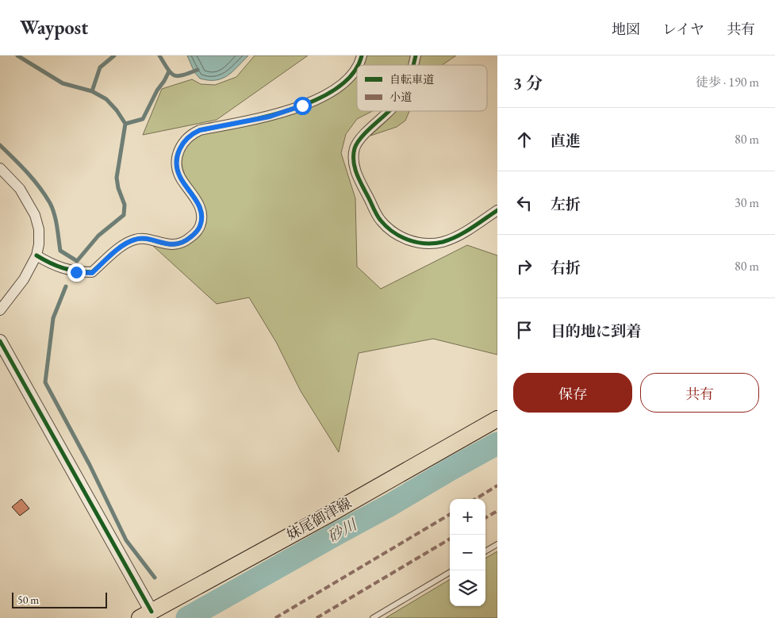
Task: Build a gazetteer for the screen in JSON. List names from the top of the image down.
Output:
{
  "streets": {
    "main road": ["妹尾御津線"]
  },
  "water": ["砂川"],
  "legend": ["自転車道", "小道"],
  "scale_bar": "50 m",
  "page": {
    "header": "Waypost",
    "nav": ["地図", "レイヤ", "共有"],
    "heading": ["3 分", "徒歩 · 190 m"],
    "list": [
      ["直進", "80 m"],
      ["左折", "30 m"],
      ["右折", "80 m"],
      "目的地に到着"
    ],
    "buttons": ["保存", "共有"],
    "map_buttons": ["+", "−"],
    "scale": "50 m"
  }
}
